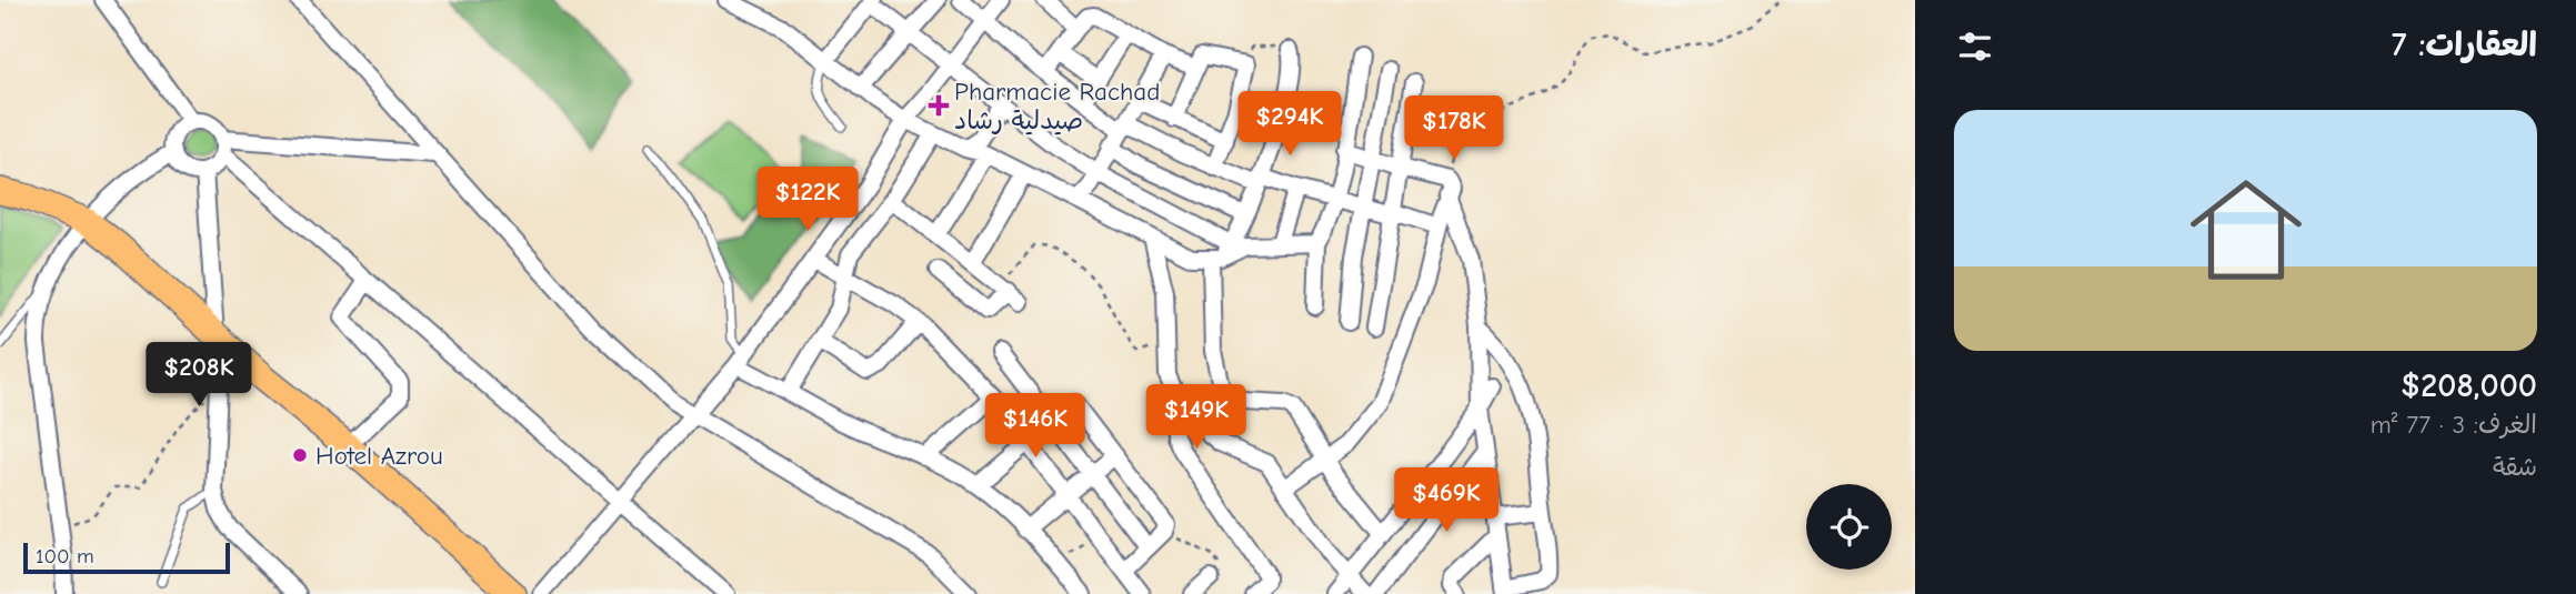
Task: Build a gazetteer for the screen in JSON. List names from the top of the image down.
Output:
{
  "places": {
    "health": ["Pharmacie Rachad صيدلية رشاد"],
    "other": ["Hotel Azrou"]
  },
  "scale_bar": "100 m",
  "page": {
    "heading": "العقارات: 7",
    "price": [
      "$294K",
      "$178K",
      "$122K",
      "$208K",
      "$149K",
      "$146K",
      "$469K"
    ],
    "list": [
      {
        "name": "$208,000",
        "note": "الغرف: 3 · 77 m² · شقة"
      }
    ],
    "scale": "100 m"
  }
}
